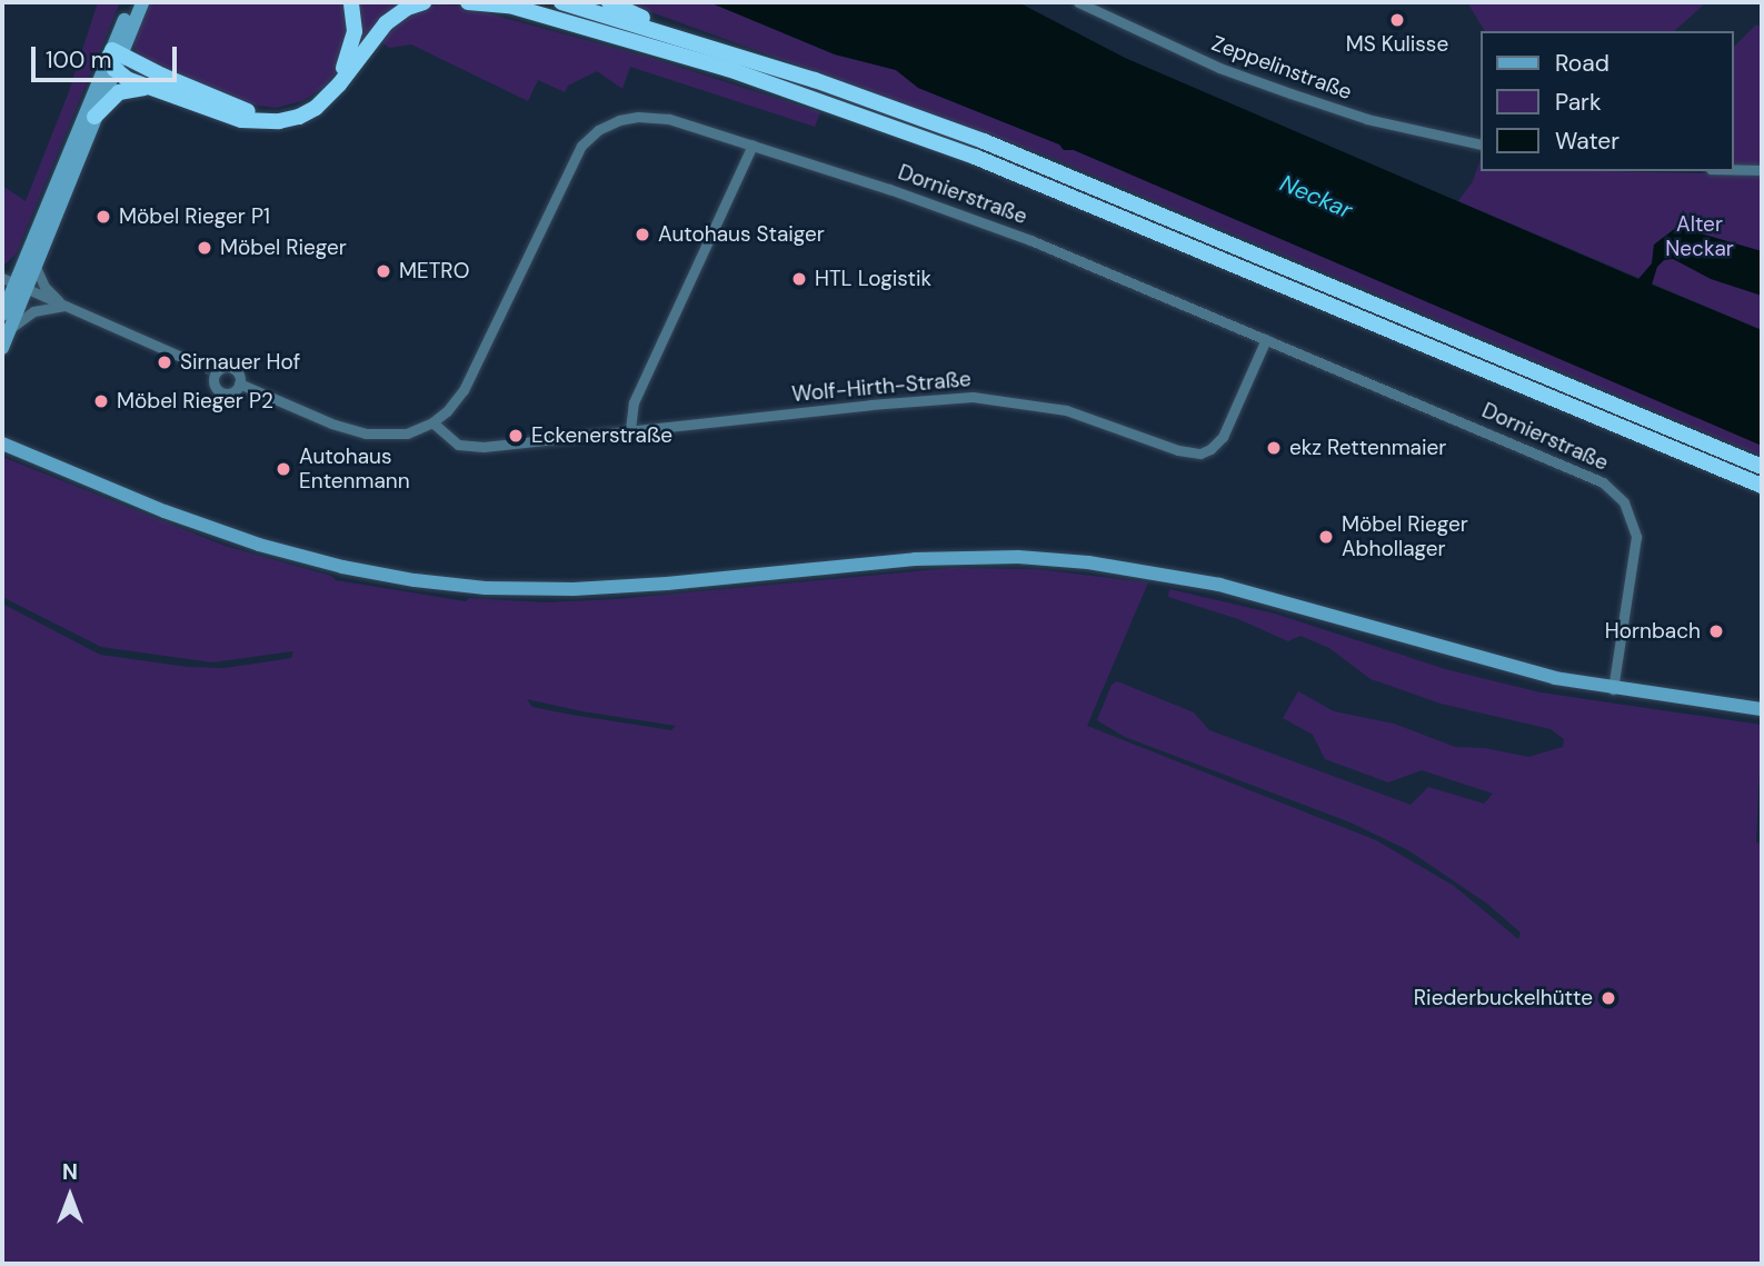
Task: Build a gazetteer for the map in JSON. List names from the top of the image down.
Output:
{
  "streets": {
    "street": ["Zeppelinstraße", "Dornierstraße", "Wolf-Hirth-Straße"]
  },
  "crossings": [
    ["Dornierstraße", "Wolf-Hirth-Straße"]
  ],
  "water": ["Neckar"],
  "parks": ["Alter Neckar"],
  "places": [
    "MS Kulisse",
    "Möbel Rieger P1",
    "Autohaus Staiger",
    "Möbel Rieger",
    "METRO",
    "HTL Logistik",
    "Sirnauer Hof",
    "Möbel Rieger P2",
    "Eckenerstraße",
    "ekz Rettenmaier",
    "Autohaus Entenmann",
    "Möbel Rieger Abhollager",
    "Hornbach",
    "Riederbuckelhütte"
  ],
  "legend": ["Road", "Park", "Water"],
  "scale_bar": "100 m",
  "north": "top"
}
